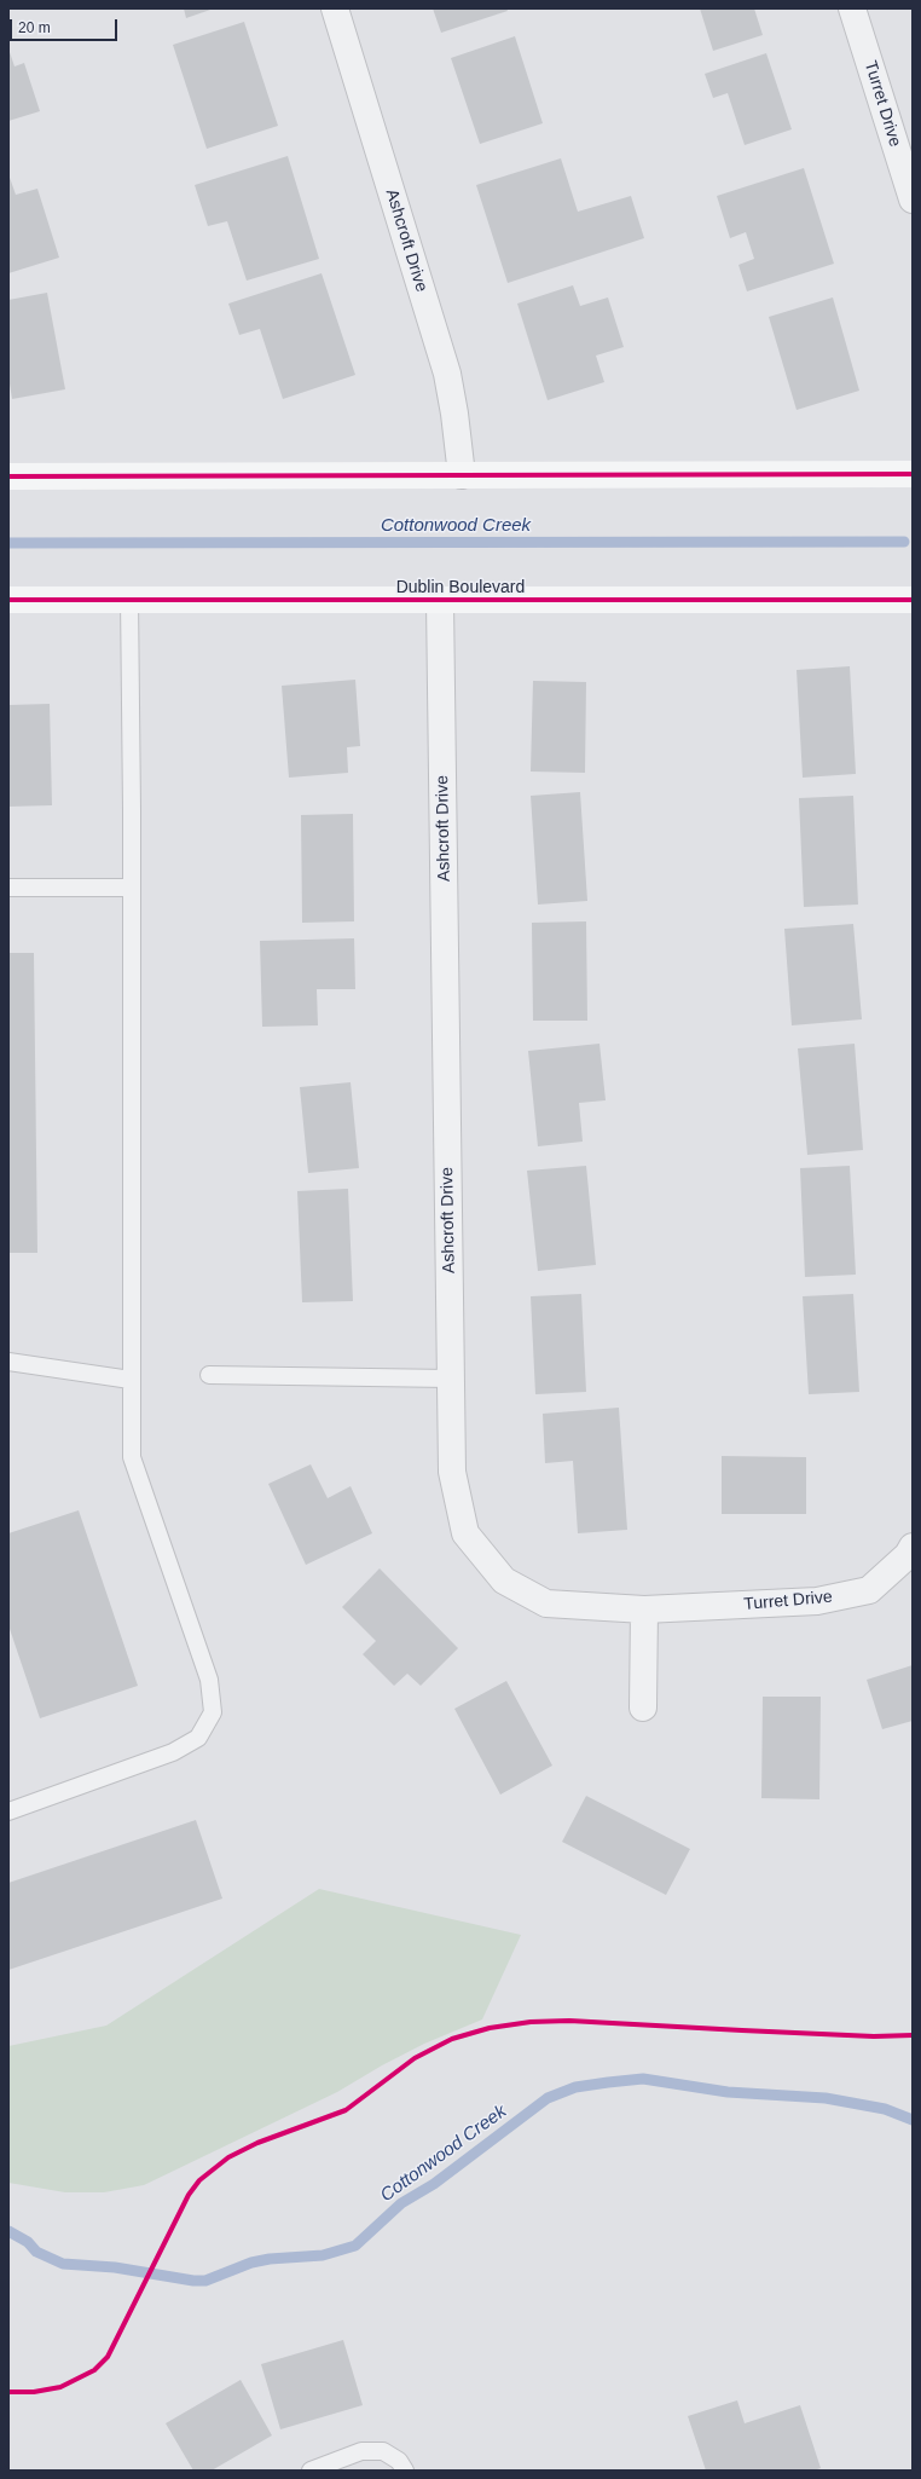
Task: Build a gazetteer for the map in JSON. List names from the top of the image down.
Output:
{
  "streets": {
    "main road": ["Dublin Boulevard"],
    "street": ["Turret Drive", "Ashcroft Drive"]
  },
  "crossings": [
    ["Turret Drive", "Ashcroft Drive"],
    ["Ashcroft Drive", "Dublin Boulevard"]
  ],
  "water": ["Cottonwood Creek"],
  "scale_bar": "20 m"
}
